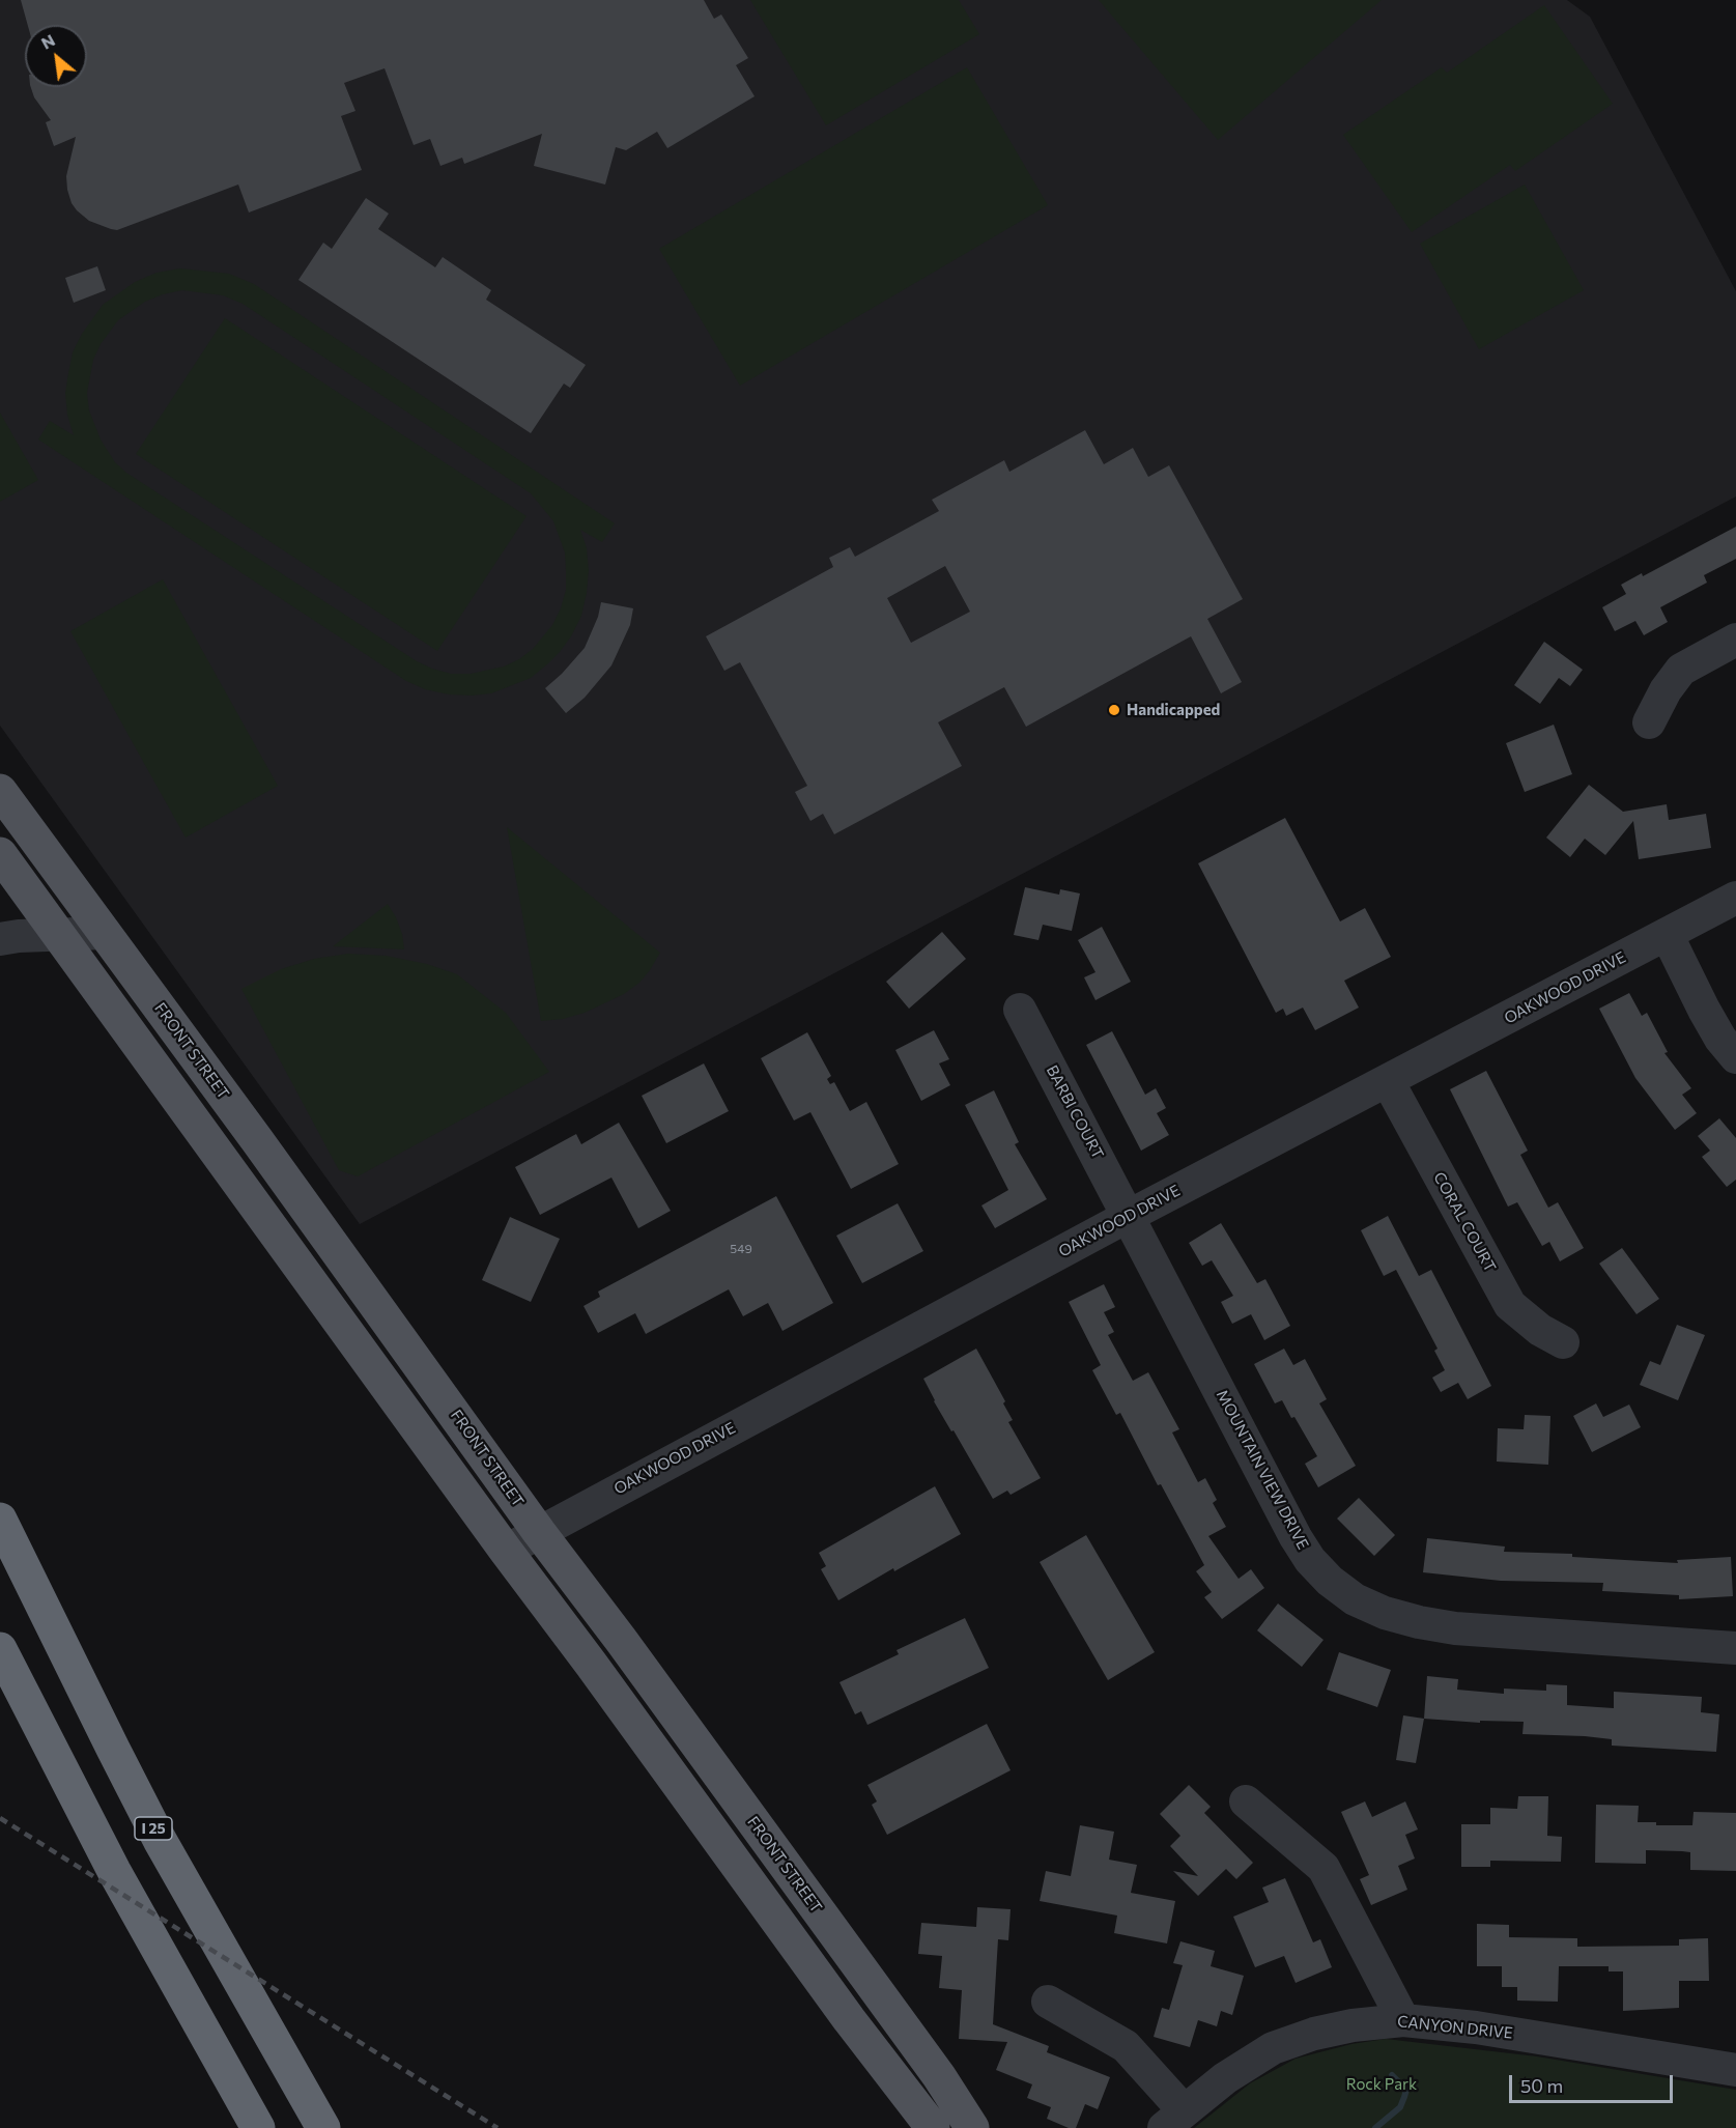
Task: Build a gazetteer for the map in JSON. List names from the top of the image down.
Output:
{
  "streets": {
    "highway": ["I 25"],
    "main road": ["FRONT STREET"],
    "street": [
      "OAKWOOD DRIVE",
      "BARBI COURT",
      "CORAL COURT",
      "MOUNTAIN VIEW DRIVE",
      "CANYON DRIVE"
    ]
  },
  "crossings": [
    ["OAKWOOD DRIVE", "FRONT STREET"],
    ["OAKWOOD DRIVE", "BARBI COURT"],
    ["OAKWOOD DRIVE", "CORAL COURT"],
    ["OAKWOOD DRIVE", "MOUNTAIN VIEW DRIVE"],
    ["BARBI COURT", "MOUNTAIN VIEW DRIVE"]
  ],
  "parks": ["Rock Park"],
  "places": ["Handicapped"],
  "house_numbers": ["549"],
  "scale_bar": "50 m",
  "north": "top left"
}
